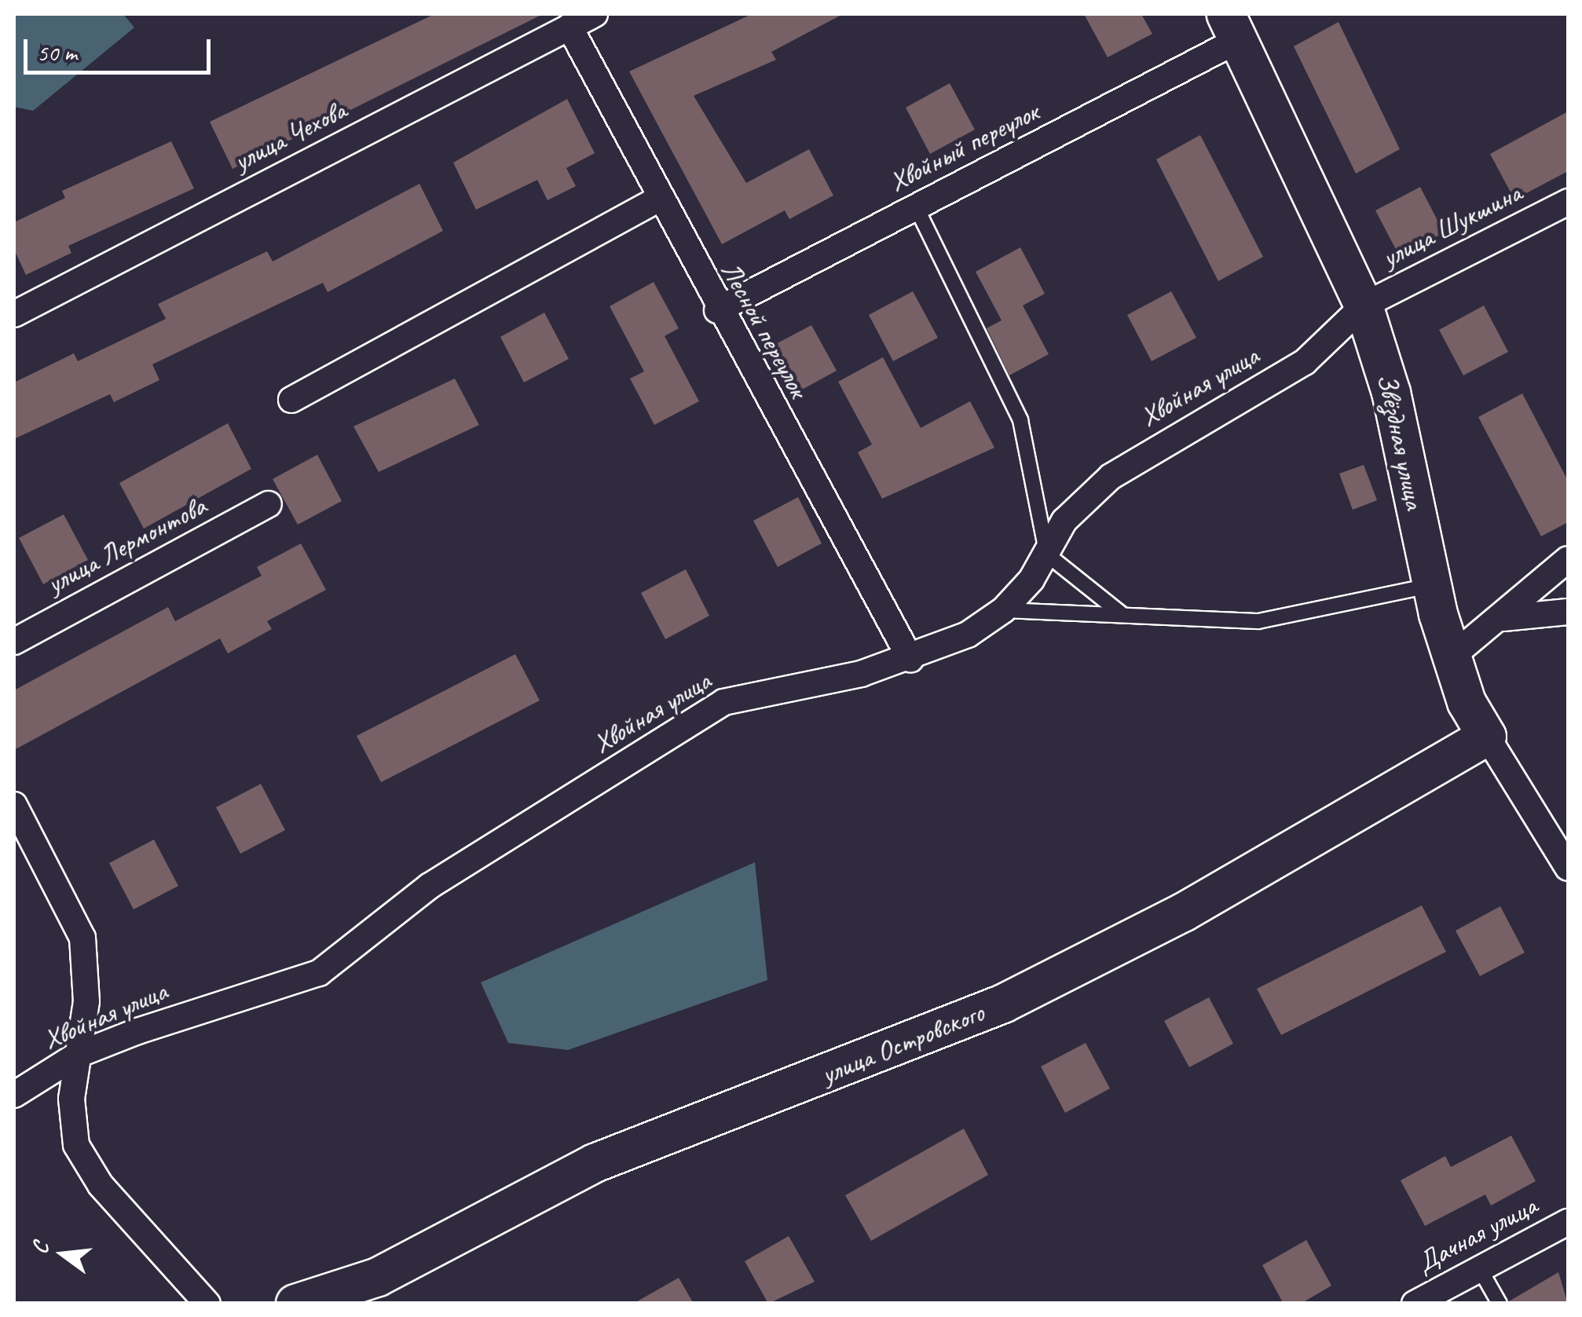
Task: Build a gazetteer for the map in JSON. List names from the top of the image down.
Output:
{
  "streets": {
    "street": [
      "улица Чехова",
      "Хвойный переулок",
      "улица Шукшина",
      "Лесной переулок",
      "Хвойная улица",
      "Звёздная улица",
      "улица Лермонтова",
      "улица Островского",
      "Дачная улица"
    ]
  },
  "crossings": [
    ["улица Чехова", "Лесной переулок"],
    ["Хвойный переулок", "Лесной переулок"],
    ["Хвойный переулок", "Звёздная улица"],
    ["улица Шукшина", "Хвойная улица"],
    ["улица Шукшина", "Звёздная улица"],
    ["Лесной переулок", "Хвойная улица"],
    ["Хвойная улица", "Звёздная улица"],
    ["Звёздная улица", "улица Островского"]
  ],
  "scale_bar": "50 m",
  "north": "left"
}
